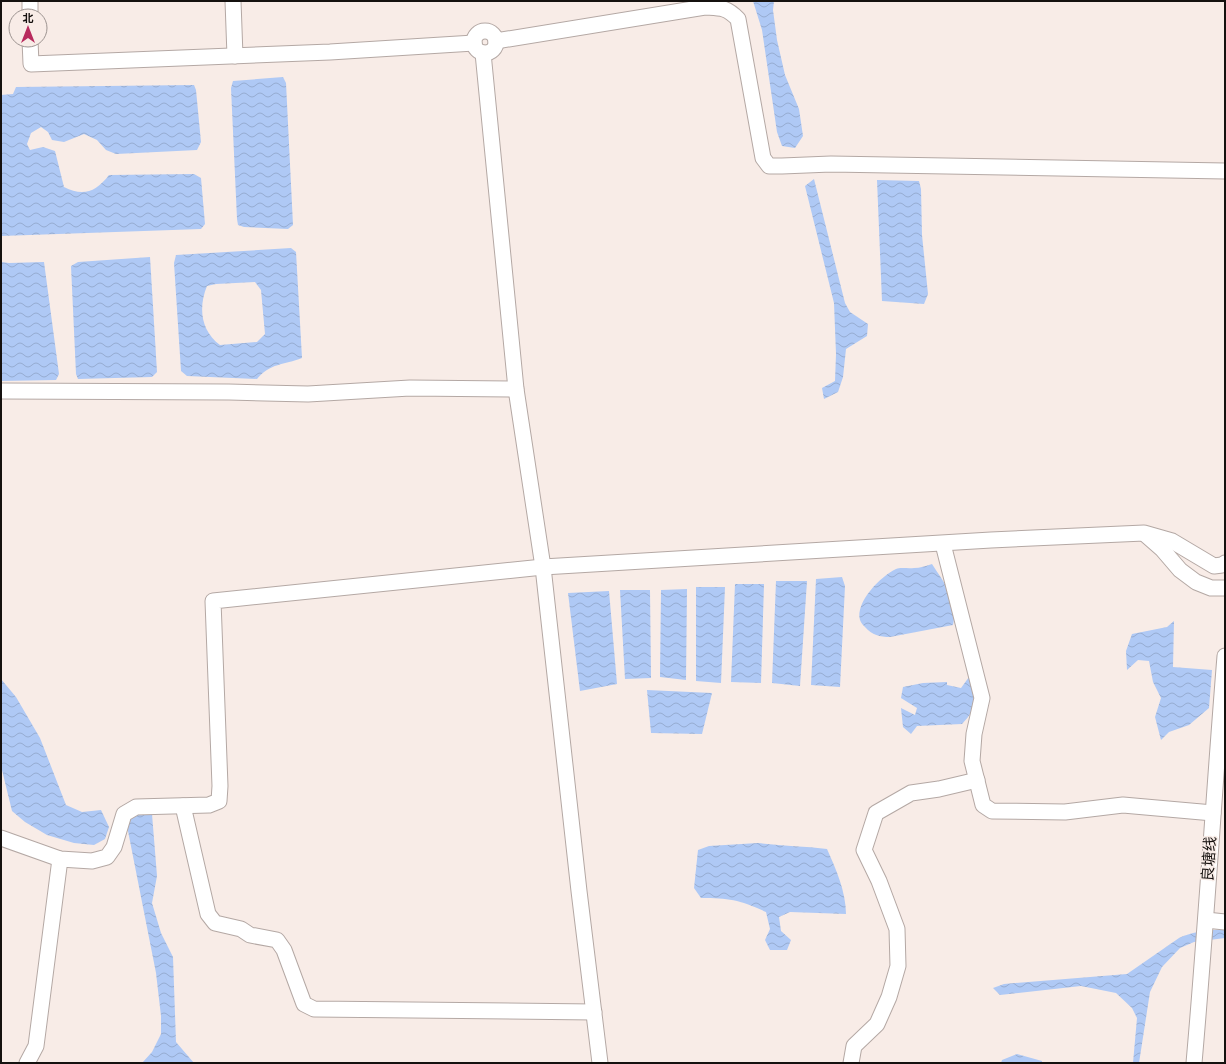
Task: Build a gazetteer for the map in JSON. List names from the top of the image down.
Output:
{
  "streets": {
    "street": ["良塘线"]
  },
  "north": "top"
}
